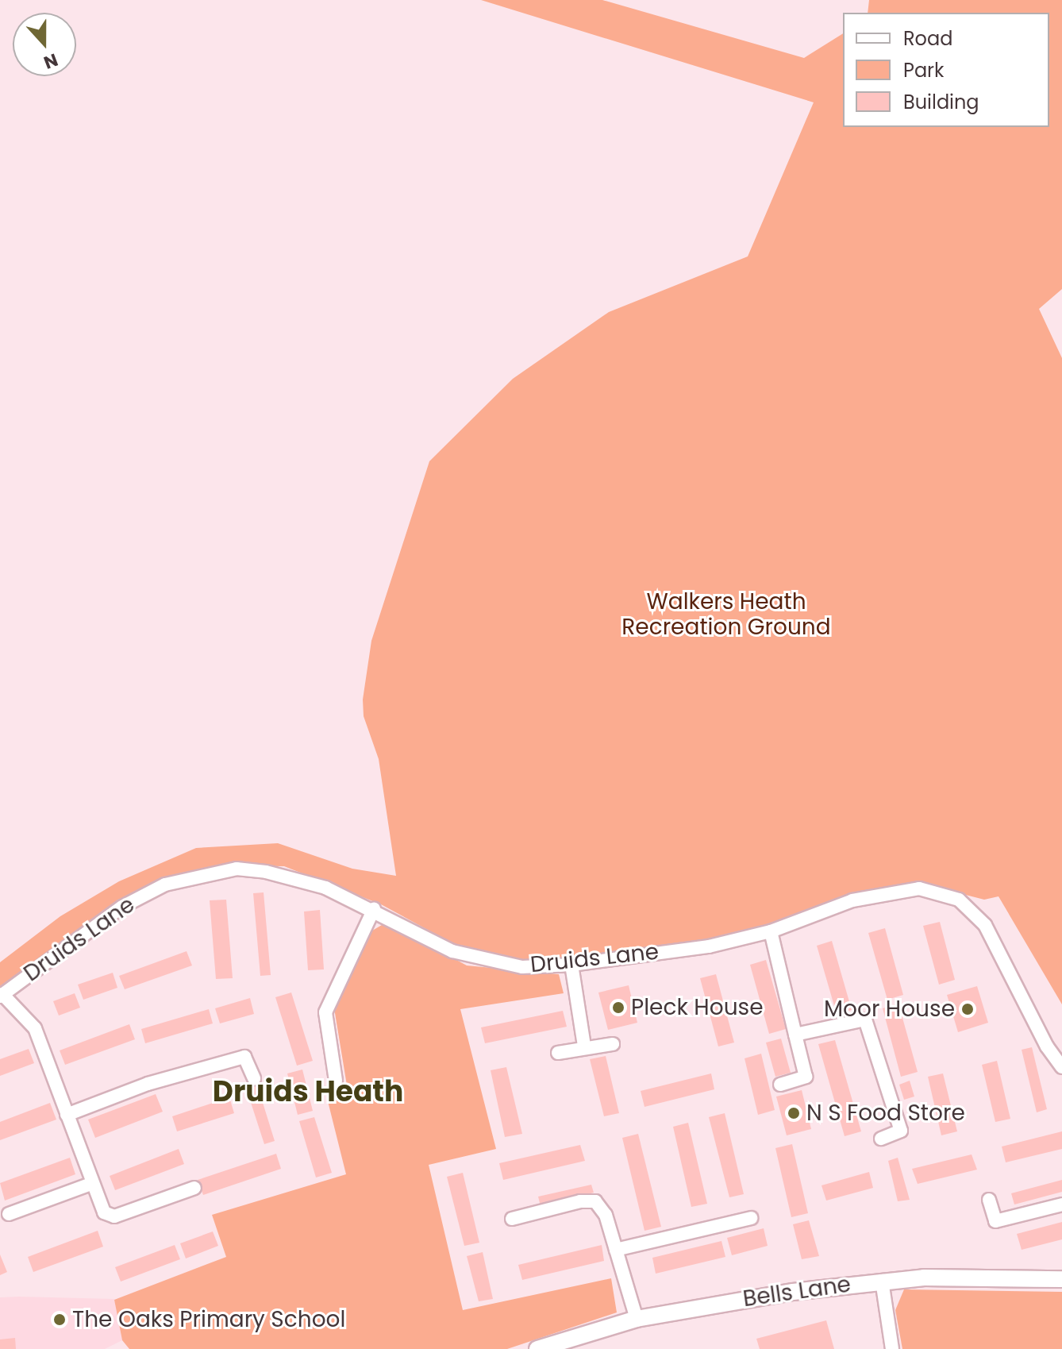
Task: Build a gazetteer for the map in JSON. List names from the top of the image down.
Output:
{
  "streets": {
    "street": ["Druids Lane", "Bells Lane"]
  },
  "districts": ["Druids Heath"],
  "parks": ["Walkers Heath Recreation Ground"],
  "places": [
    "Pleck House",
    "Moor House",
    "N S Food Store",
    "The Oaks Primary School"
  ],
  "legend": ["Road", "Park", "Building"],
  "north": "bottom"
}
